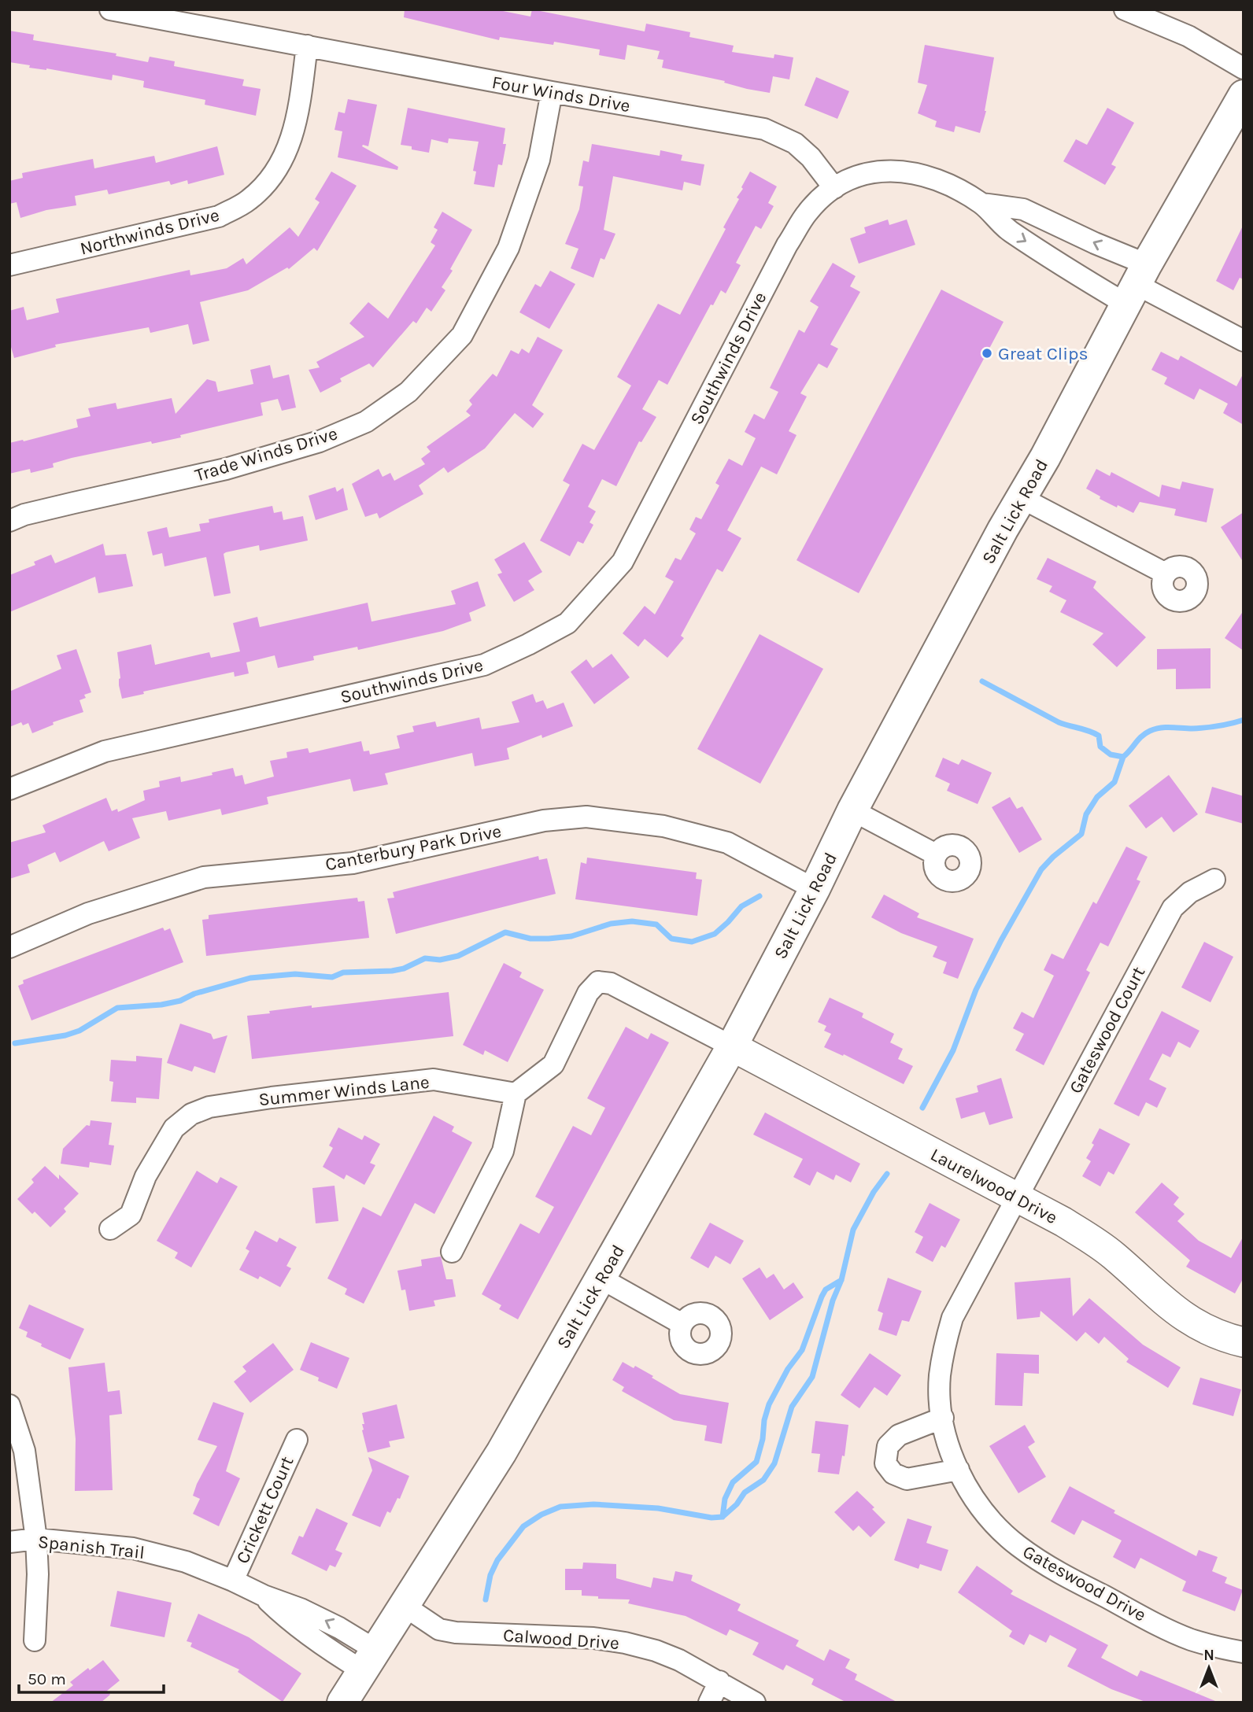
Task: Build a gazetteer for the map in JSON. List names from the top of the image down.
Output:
{
  "streets": {
    "main road": ["Salt Lick Road"],
    "street": [
      "Four Winds Drive",
      "Northwinds Drive",
      "Southwinds Drive",
      "Trade Winds Drive",
      "Canterbury Park Drive",
      "Gateswood Court",
      "Summer Winds Lane",
      "Laurelwood Drive",
      "Crickett Court",
      "Spanish Trail",
      "Gateswood Drive",
      "Calwood Drive"
    ]
  },
  "crossings": [
    ["Four Winds Drive", "Northwinds Drive"],
    ["Four Winds Drive", "Southwinds Drive"],
    ["Four Winds Drive", "Trade Winds Drive"],
    ["Salt Lick Road", "Canterbury Park Drive"],
    ["Salt Lick Road", "Laurelwood Drive"],
    ["Salt Lick Road", "Spanish Trail"],
    ["Salt Lick Road", "Calwood Drive"],
    ["Gateswood Court", "Laurelwood Drive"],
    ["Gateswood Court", "Gateswood Drive"],
    ["Laurelwood Drive", "Gateswood Drive"],
    ["Crickett Court", "Spanish Trail"]
  ],
  "places": ["Great Clips"],
  "scale_bar": "50 m",
  "north": "top"
}
